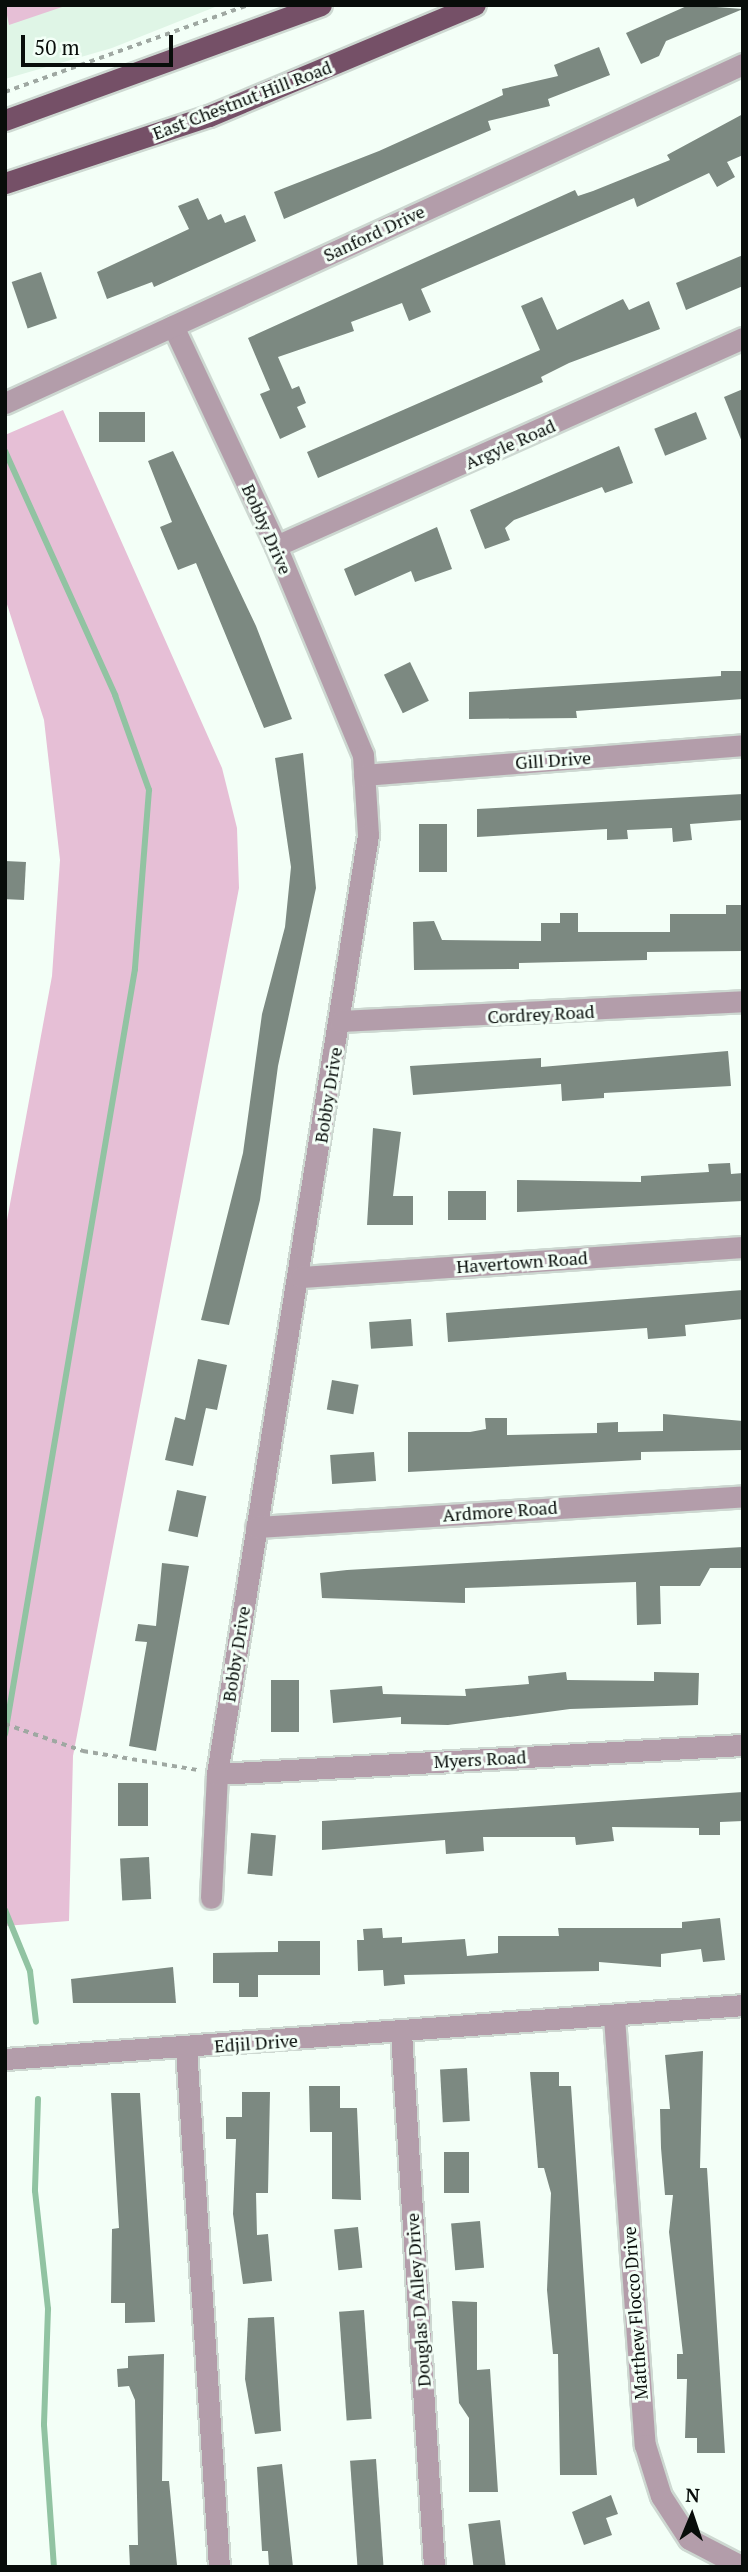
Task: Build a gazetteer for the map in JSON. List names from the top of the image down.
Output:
{
  "streets": {
    "main road": ["East Chestnut Hill Road"],
    "street": [
      "Sanford Drive",
      "Argyle Road",
      "Bobby Drive",
      "Gill Drive",
      "Cordrey Road",
      "Havertown Road",
      "Ardmore Road",
      "Myers Road",
      "Edjil Drive",
      "Douglas D Alley Drive",
      "Matthew Flocco Drive"
    ]
  },
  "crossings": [
    ["Sanford Drive", "Bobby Drive"],
    ["Argyle Road", "Bobby Drive"],
    ["Bobby Drive", "Gill Drive"],
    ["Bobby Drive", "Cordrey Road"],
    ["Bobby Drive", "Havertown Road"],
    ["Bobby Drive", "Ardmore Road"],
    ["Bobby Drive", "Myers Road"],
    ["Edjil Drive", "Douglas D Alley Drive"],
    ["Edjil Drive", "Matthew Flocco Drive"]
  ],
  "scale_bar": "50 m",
  "north": "top"
}
